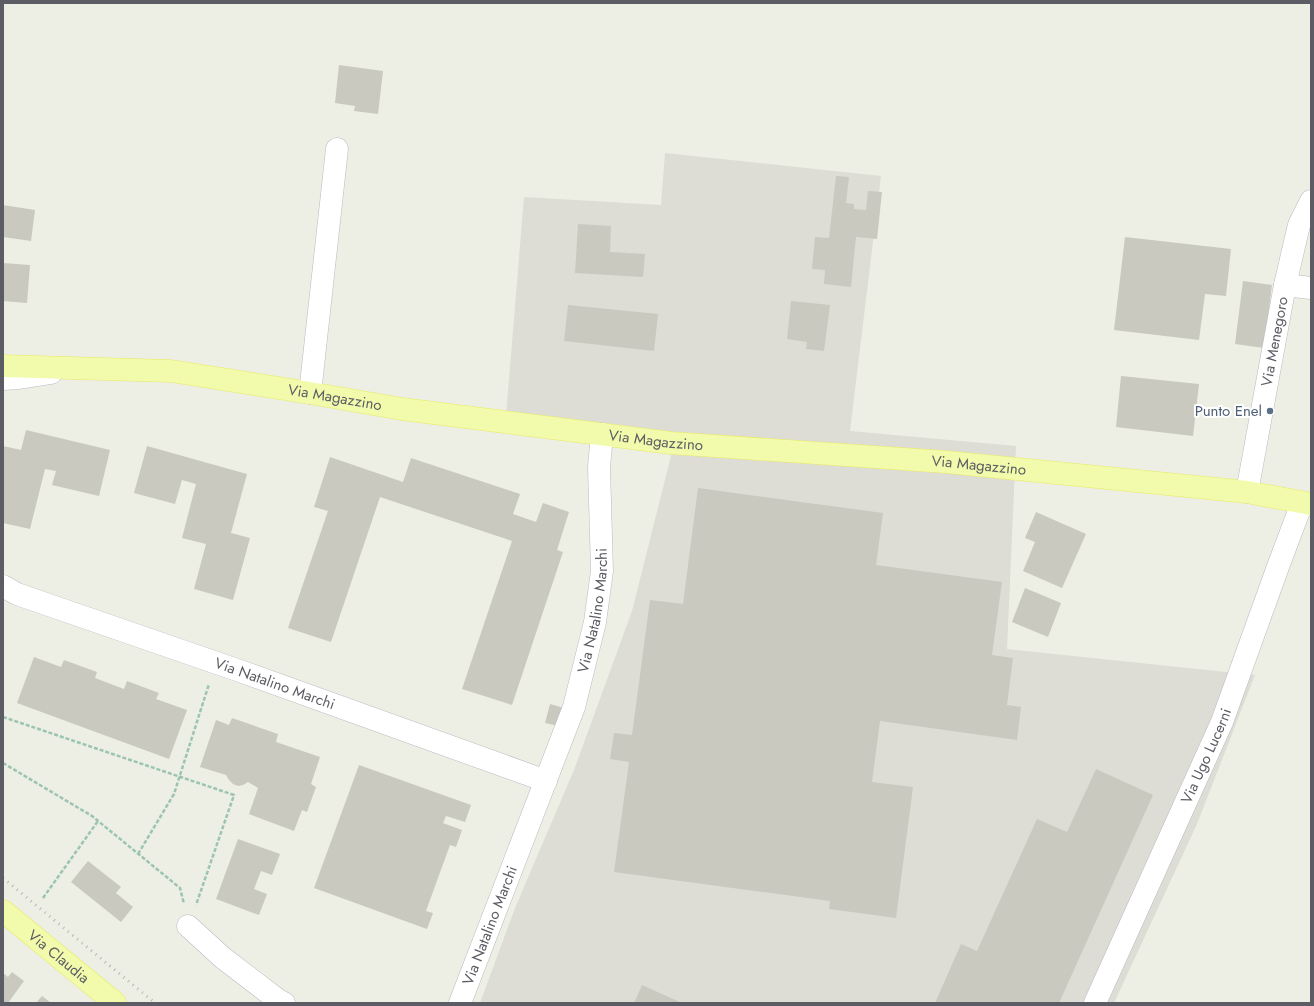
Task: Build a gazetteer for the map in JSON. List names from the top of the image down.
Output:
{
  "streets": {
    "main road": ["Via Magazzino", "Via Claudia"],
    "street": ["Via Menegoro", "Via Natalino Marchi", "Via Ugo Lucerni"]
  },
  "crossings": [
    ["Via Menegoro", "Via Magazzino"],
    ["Via Magazzino", "Via Natalino Marchi"],
    ["Via Magazzino", "Via Ugo Lucerni"]
  ],
  "places": ["Punto Enel"]
}
